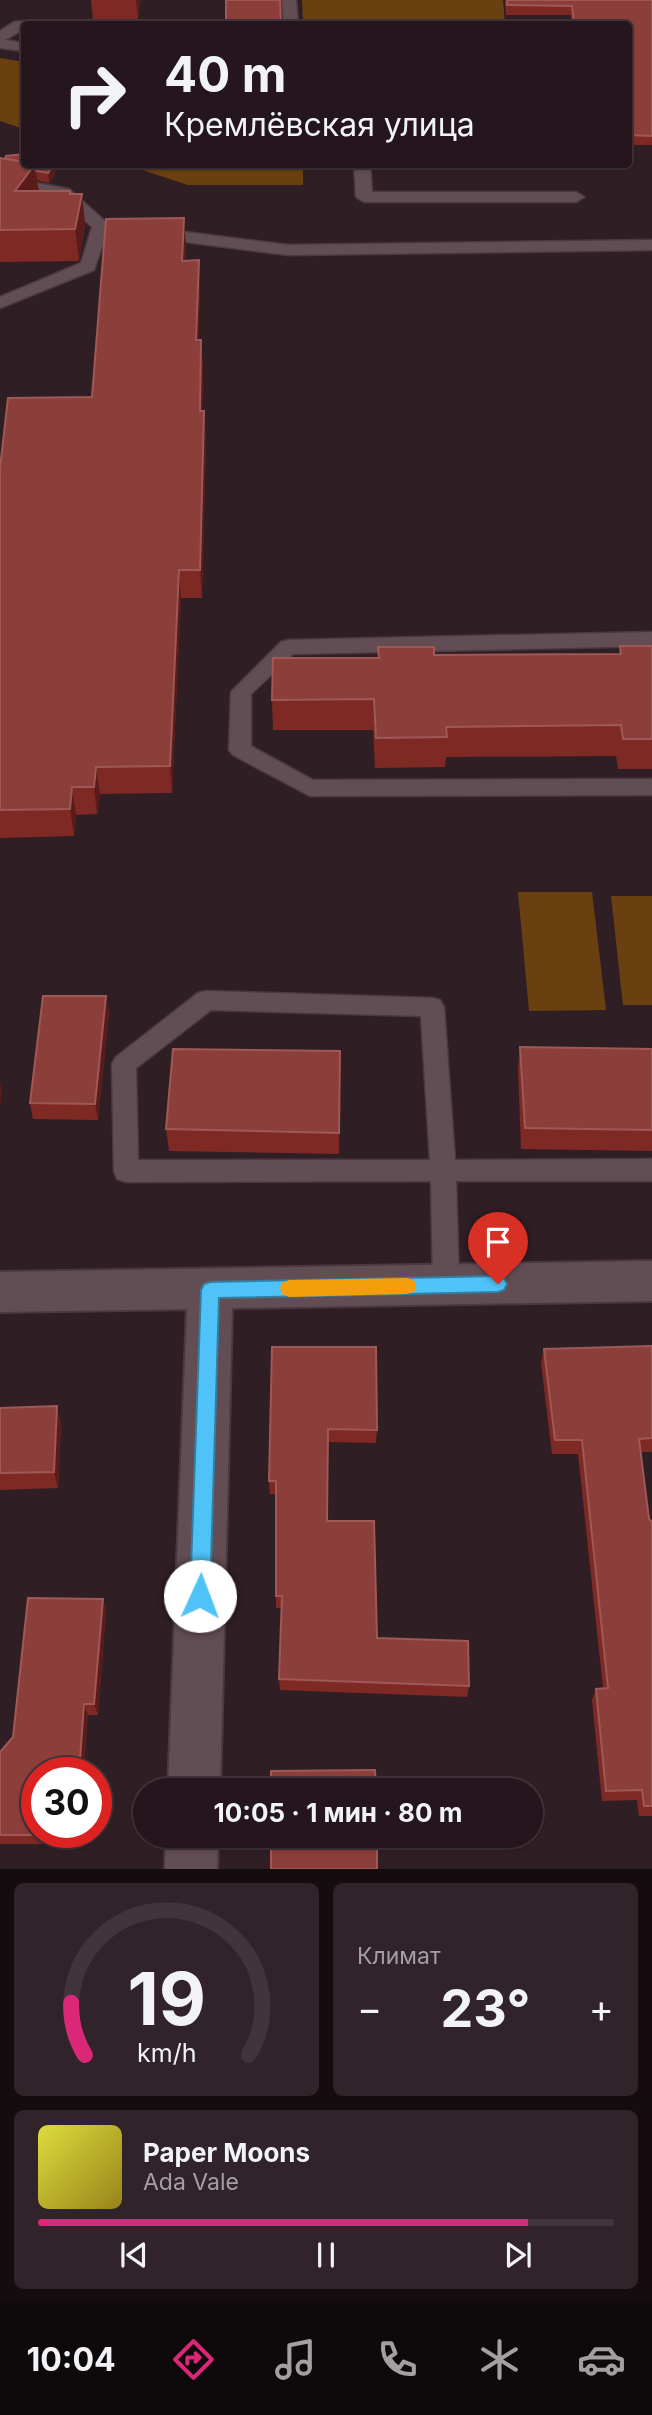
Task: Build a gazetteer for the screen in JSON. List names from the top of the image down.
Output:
{
  "page": {
    "turn": ["40 m", "Кремлёвская улица"],
    "limit": "30",
    "trip": "10:05 · 1 мин · 80 m",
    "tile": "Климат",
    "heat": ["−", "23°", "+"],
    "song": ["Paper Moons", "Ada Vale"],
    "tabs": "10:04",
    "gauge": ["19", "km/h"]
  }
}
